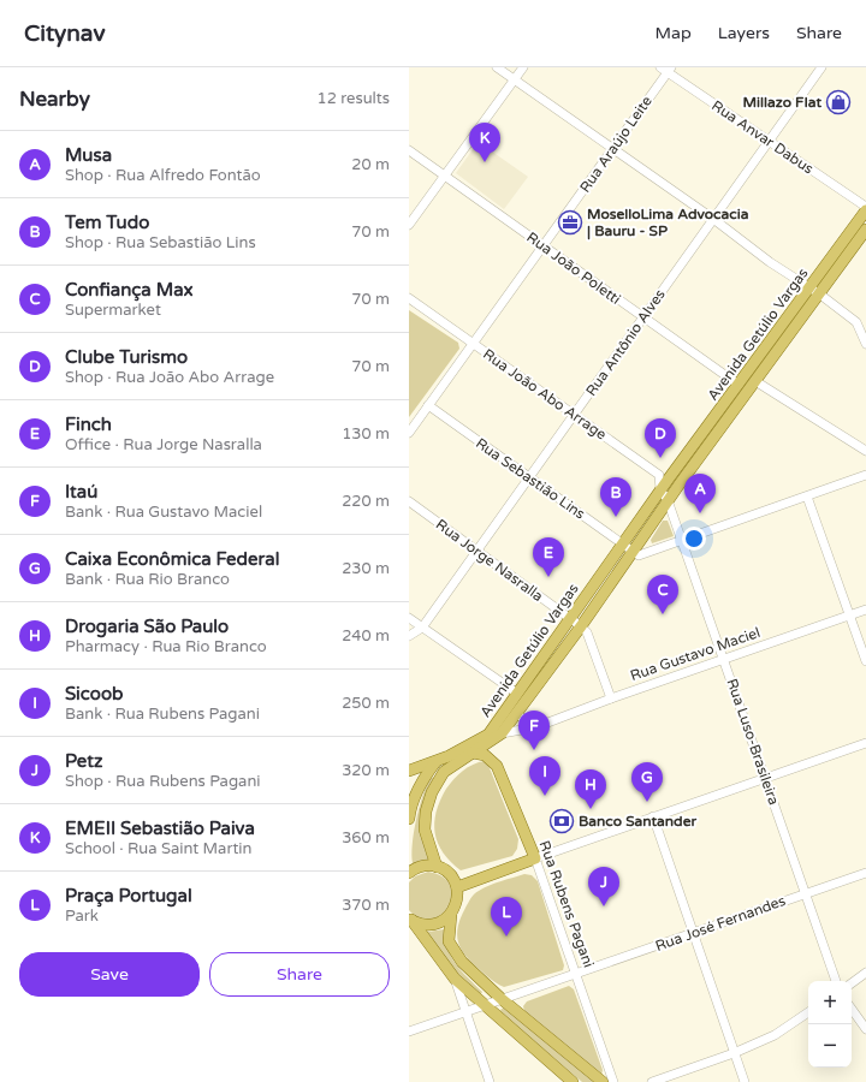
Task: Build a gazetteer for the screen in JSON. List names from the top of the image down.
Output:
{
  "streets": {
    "main road": ["Avenida Getúlio Vargas", "Rua Rubens Pagani"],
    "street": [
      "Rua Anvar Dabus",
      "Rua Araújo Leite",
      "Rua João Poletti",
      "Rua Antônio Alves",
      "Rua João Abo Arrage",
      "Rua Sebastião Lins",
      "Rua Jorge Nasralla",
      "Rua Gustavo Maciel",
      "Rua Luso-Brasileira",
      "Rua José Fernandes"
    ]
  },
  "crossings": [
    ["Rua Anvar Dabus", "Rua Araújo Leite"],
    ["Rua Anvar Dabus", "Avenida Getúlio Vargas"],
    ["Rua Anvar Dabus", "Rua Antônio Alves"],
    ["Rua Araújo Leite", "Rua João Poletti"],
    ["Rua Araújo Leite", "Rua João Abo Arrage"],
    ["Rua Araújo Leite", "Rua Sebastião Lins"],
    ["Rua João Poletti", "Avenida Getúlio Vargas"],
    ["Rua João Poletti", "Rua Antônio Alves"],
    ["Avenida Getúlio Vargas", "Rua João Abo Arrage"],
    ["Avenida Getúlio Vargas", "Rua Sebastião Lins"],
    ["Avenida Getúlio Vargas", "Rua Jorge Nasralla"],
    ["Avenida Getúlio Vargas", "Rua Gustavo Maciel"],
    ["Avenida Getúlio Vargas", "Rua Luso-Brasileira"],
    ["Rua Antônio Alves", "Rua João Abo Arrage"],
    ["Rua Antônio Alves", "Rua Sebastião Lins"],
    ["Rua Antônio Alves", "Rua Jorge Nasralla"],
    ["Rua Gustavo Maciel", "Rua Luso-Brasileira"],
    ["Rua Luso-Brasileira", "Rua José Fernandes"],
    ["Rua Rubens Pagani", "Rua José Fernandes"]
  ],
  "places": {
    "shop": ["Millazo FIat"],
    "office": ["MoselloLima Advocacia | Bauru - SP"],
    "bank": ["Banco Santander"]
  },
  "page": {
    "header": "Citynav",
    "nav": ["Map", "Layers", "Share"],
    "heading": ["Nearby", "12 results"],
    "pins": [
      "K",
      "D",
      "A",
      "B",
      "E",
      "C",
      "F",
      "I",
      "G",
      "H",
      "J",
      "L"
    ],
    "list": [
      {
        "mark": "A",
        "name": "Musa",
        "note": "Shop · Rua Alfredo Fontão",
        "value": "20 m"
      },
      {
        "mark": "B",
        "name": "Tem Tudo",
        "note": "Shop · Rua Sebastião Lins",
        "value": "70 m"
      },
      {
        "mark": "C",
        "name": "Confiança Max",
        "note": "Supermarket",
        "value": "70 m"
      },
      {
        "mark": "D",
        "name": "Clube Turismo",
        "note": "Shop · Rua João Abo Arrage",
        "value": "70 m"
      },
      {
        "mark": "E",
        "name": "Finch",
        "note": "Office · Rua Jorge Nasralla",
        "value": "130 m"
      },
      {
        "mark": "F",
        "name": "Itaú",
        "note": "Bank · Rua Gustavo Maciel",
        "value": "220 m"
      },
      {
        "mark": "G",
        "name": "Caixa Econômica Federal",
        "note": "Bank · Rua Rio Branco",
        "value": "230 m"
      },
      {
        "mark": "H",
        "name": "Drogaria São Paulo",
        "note": "Pharmacy · Rua Rio Branco",
        "value": "240 m"
      },
      {
        "mark": "I",
        "name": "Sicoob",
        "note": "Bank · Rua Rubens Pagani",
        "value": "250 m"
      },
      {
        "mark": "J",
        "name": "Petz",
        "note": "Shop · Rua Rubens Pagani",
        "value": "320 m"
      },
      {
        "mark": "K",
        "name": "EMEII Sebastião Paiva",
        "note": "School · Rua Saint Martin",
        "value": "360 m"
      },
      {
        "mark": "L",
        "name": "Praça Portugal",
        "note": "Park",
        "value": "370 m"
      }
    ],
    "buttons": ["Save", "Share"],
    "map_buttons": ["+", "−"]
  }
}
